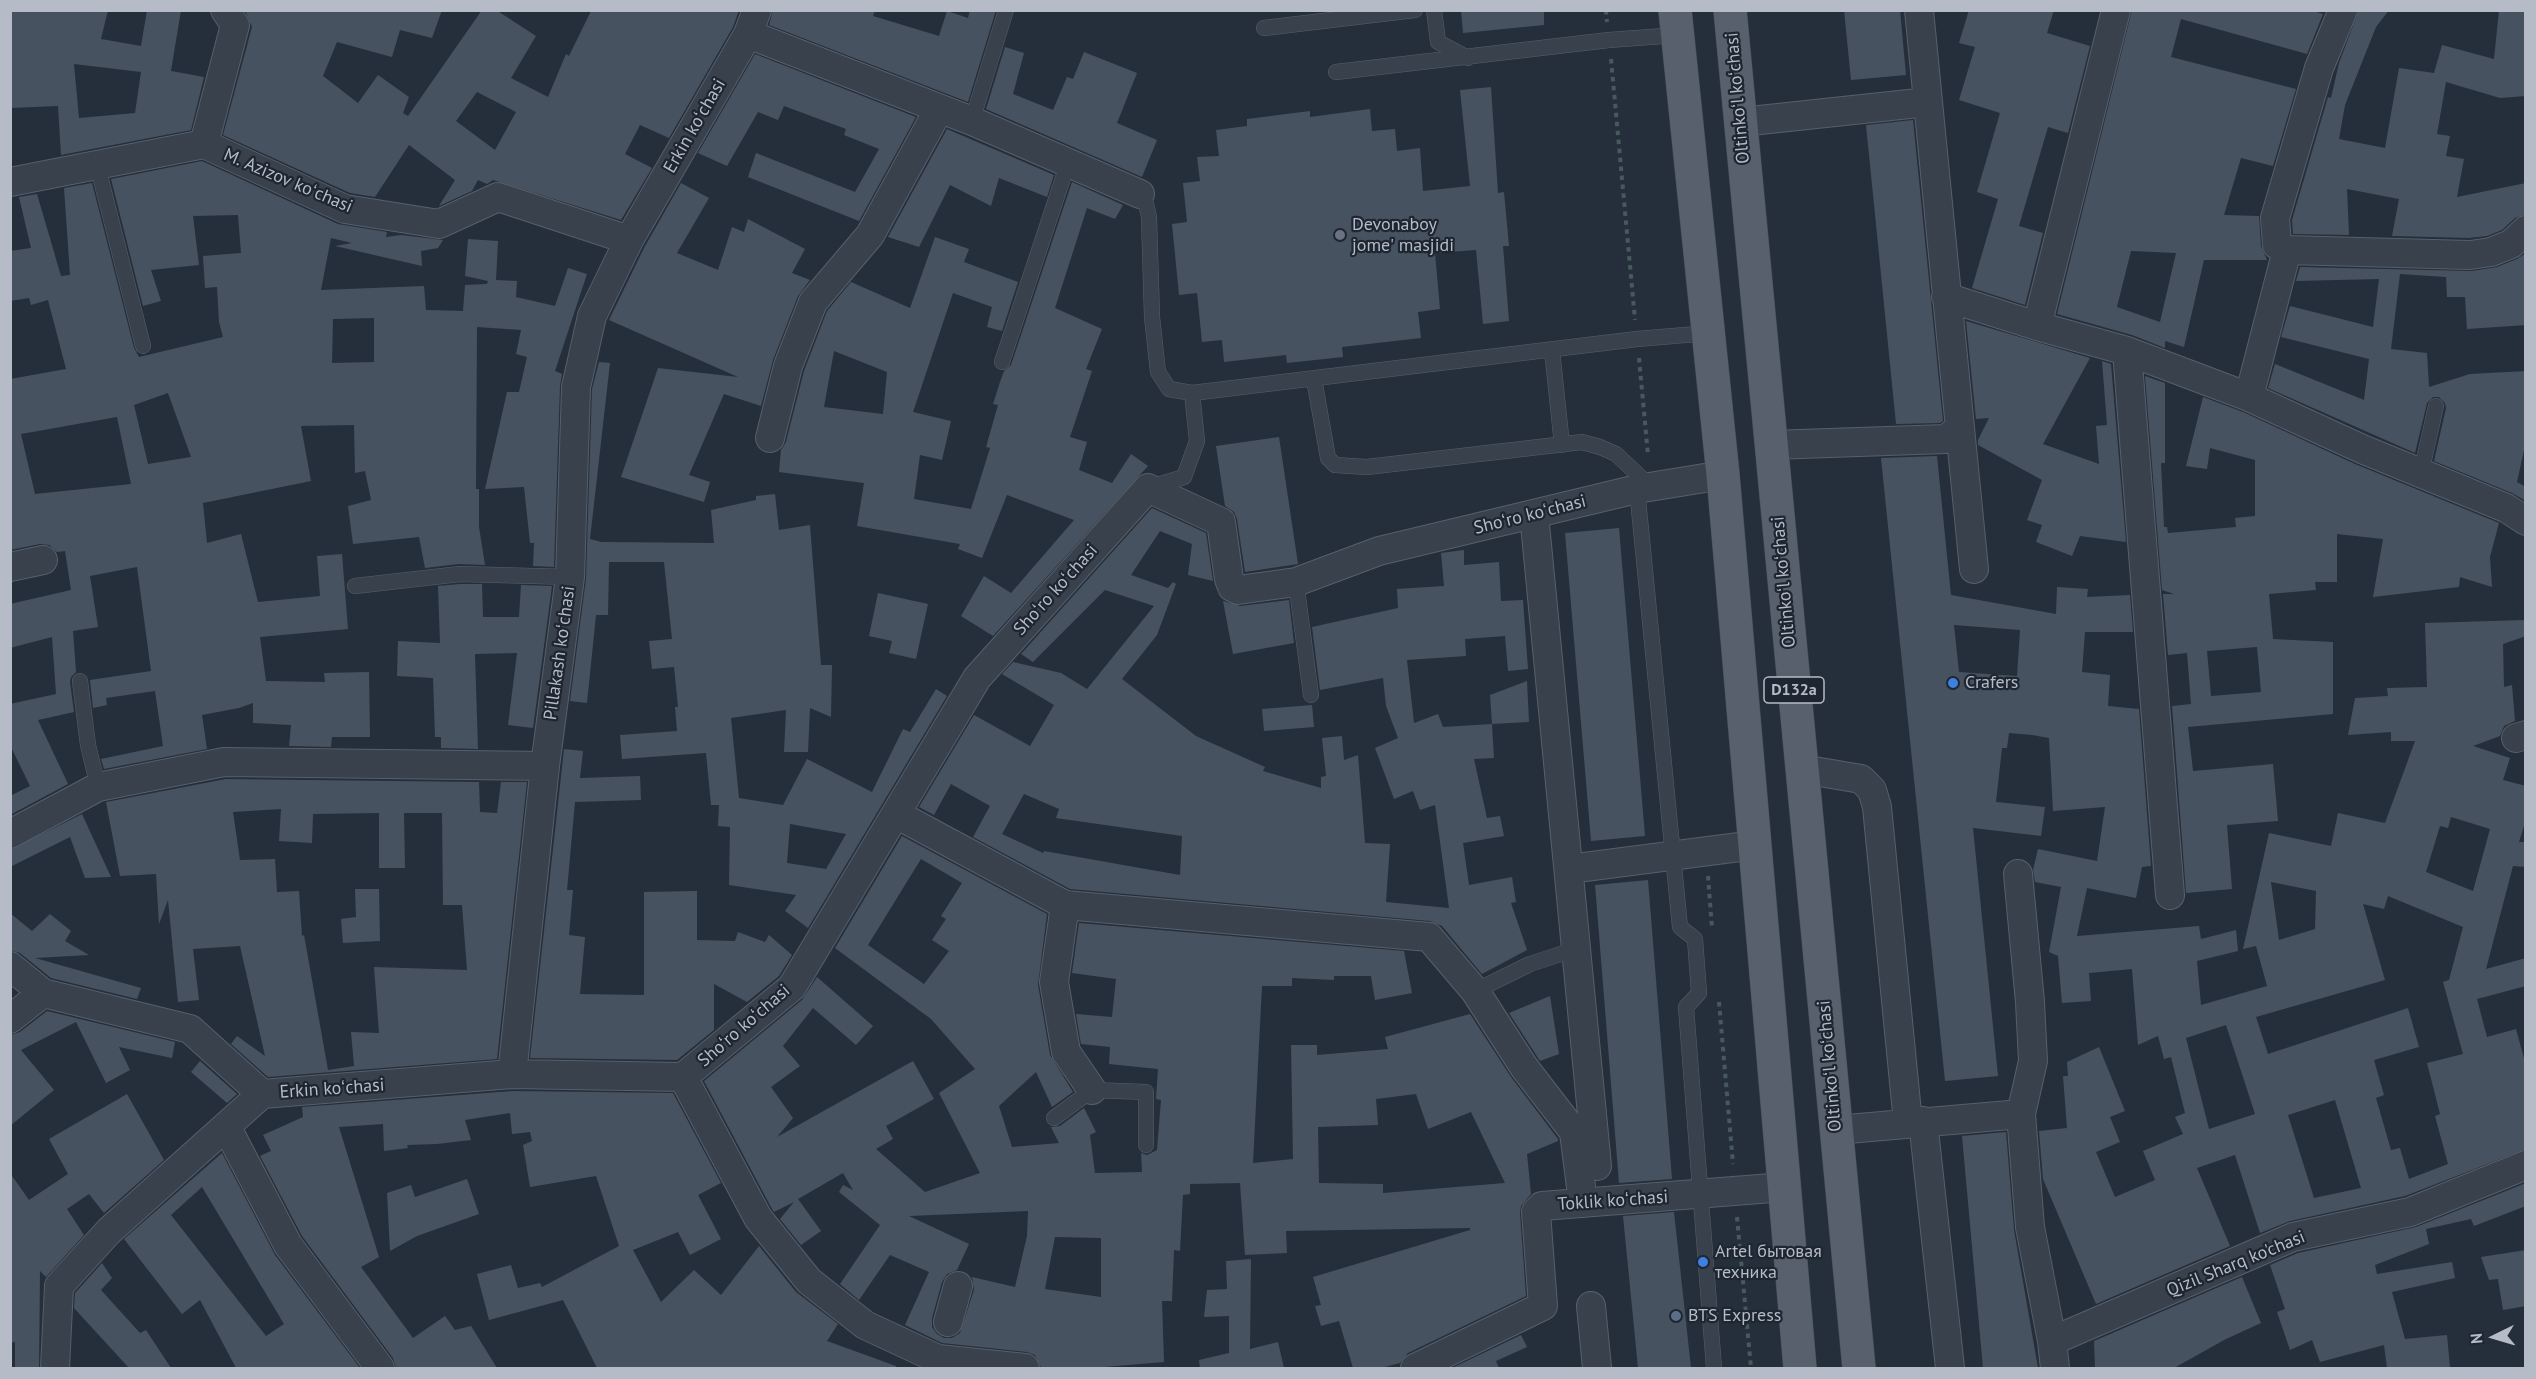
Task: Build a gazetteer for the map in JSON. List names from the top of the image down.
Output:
{
  "streets": {
    "main road": ["Oltinkoʻl koʻchasi", "D132a"],
    "street": [
      "Erkin koʻchasi",
      "M. Azizov koʻchasi",
      "Shoʻro koʻchasi",
      "Pillakash koʻchasi",
      "Toklik koʻchasi",
      "Qizil Sharq ko'chasi"
    ]
  },
  "crossings": [
    ["Erkin koʻchasi", "M. Azizov koʻchasi"],
    ["Erkin koʻchasi", "Shoʻro koʻchasi"],
    ["Erkin koʻchasi", "Pillakash koʻchasi"],
    ["M. Azizov koʻchasi", "Pillakash koʻchasi"],
    ["Shoʻro koʻchasi", "Pillakash koʻchasi"],
    ["Shoʻro koʻchasi", "D132a"],
    ["D132a", "Toklik koʻchasi"]
  ],
  "places": [
    "Devonaboy jome' masjidi",
    "Crafers",
    "Artel бытовая техника",
    "BTS Express"
  ],
  "north": "left"
}
